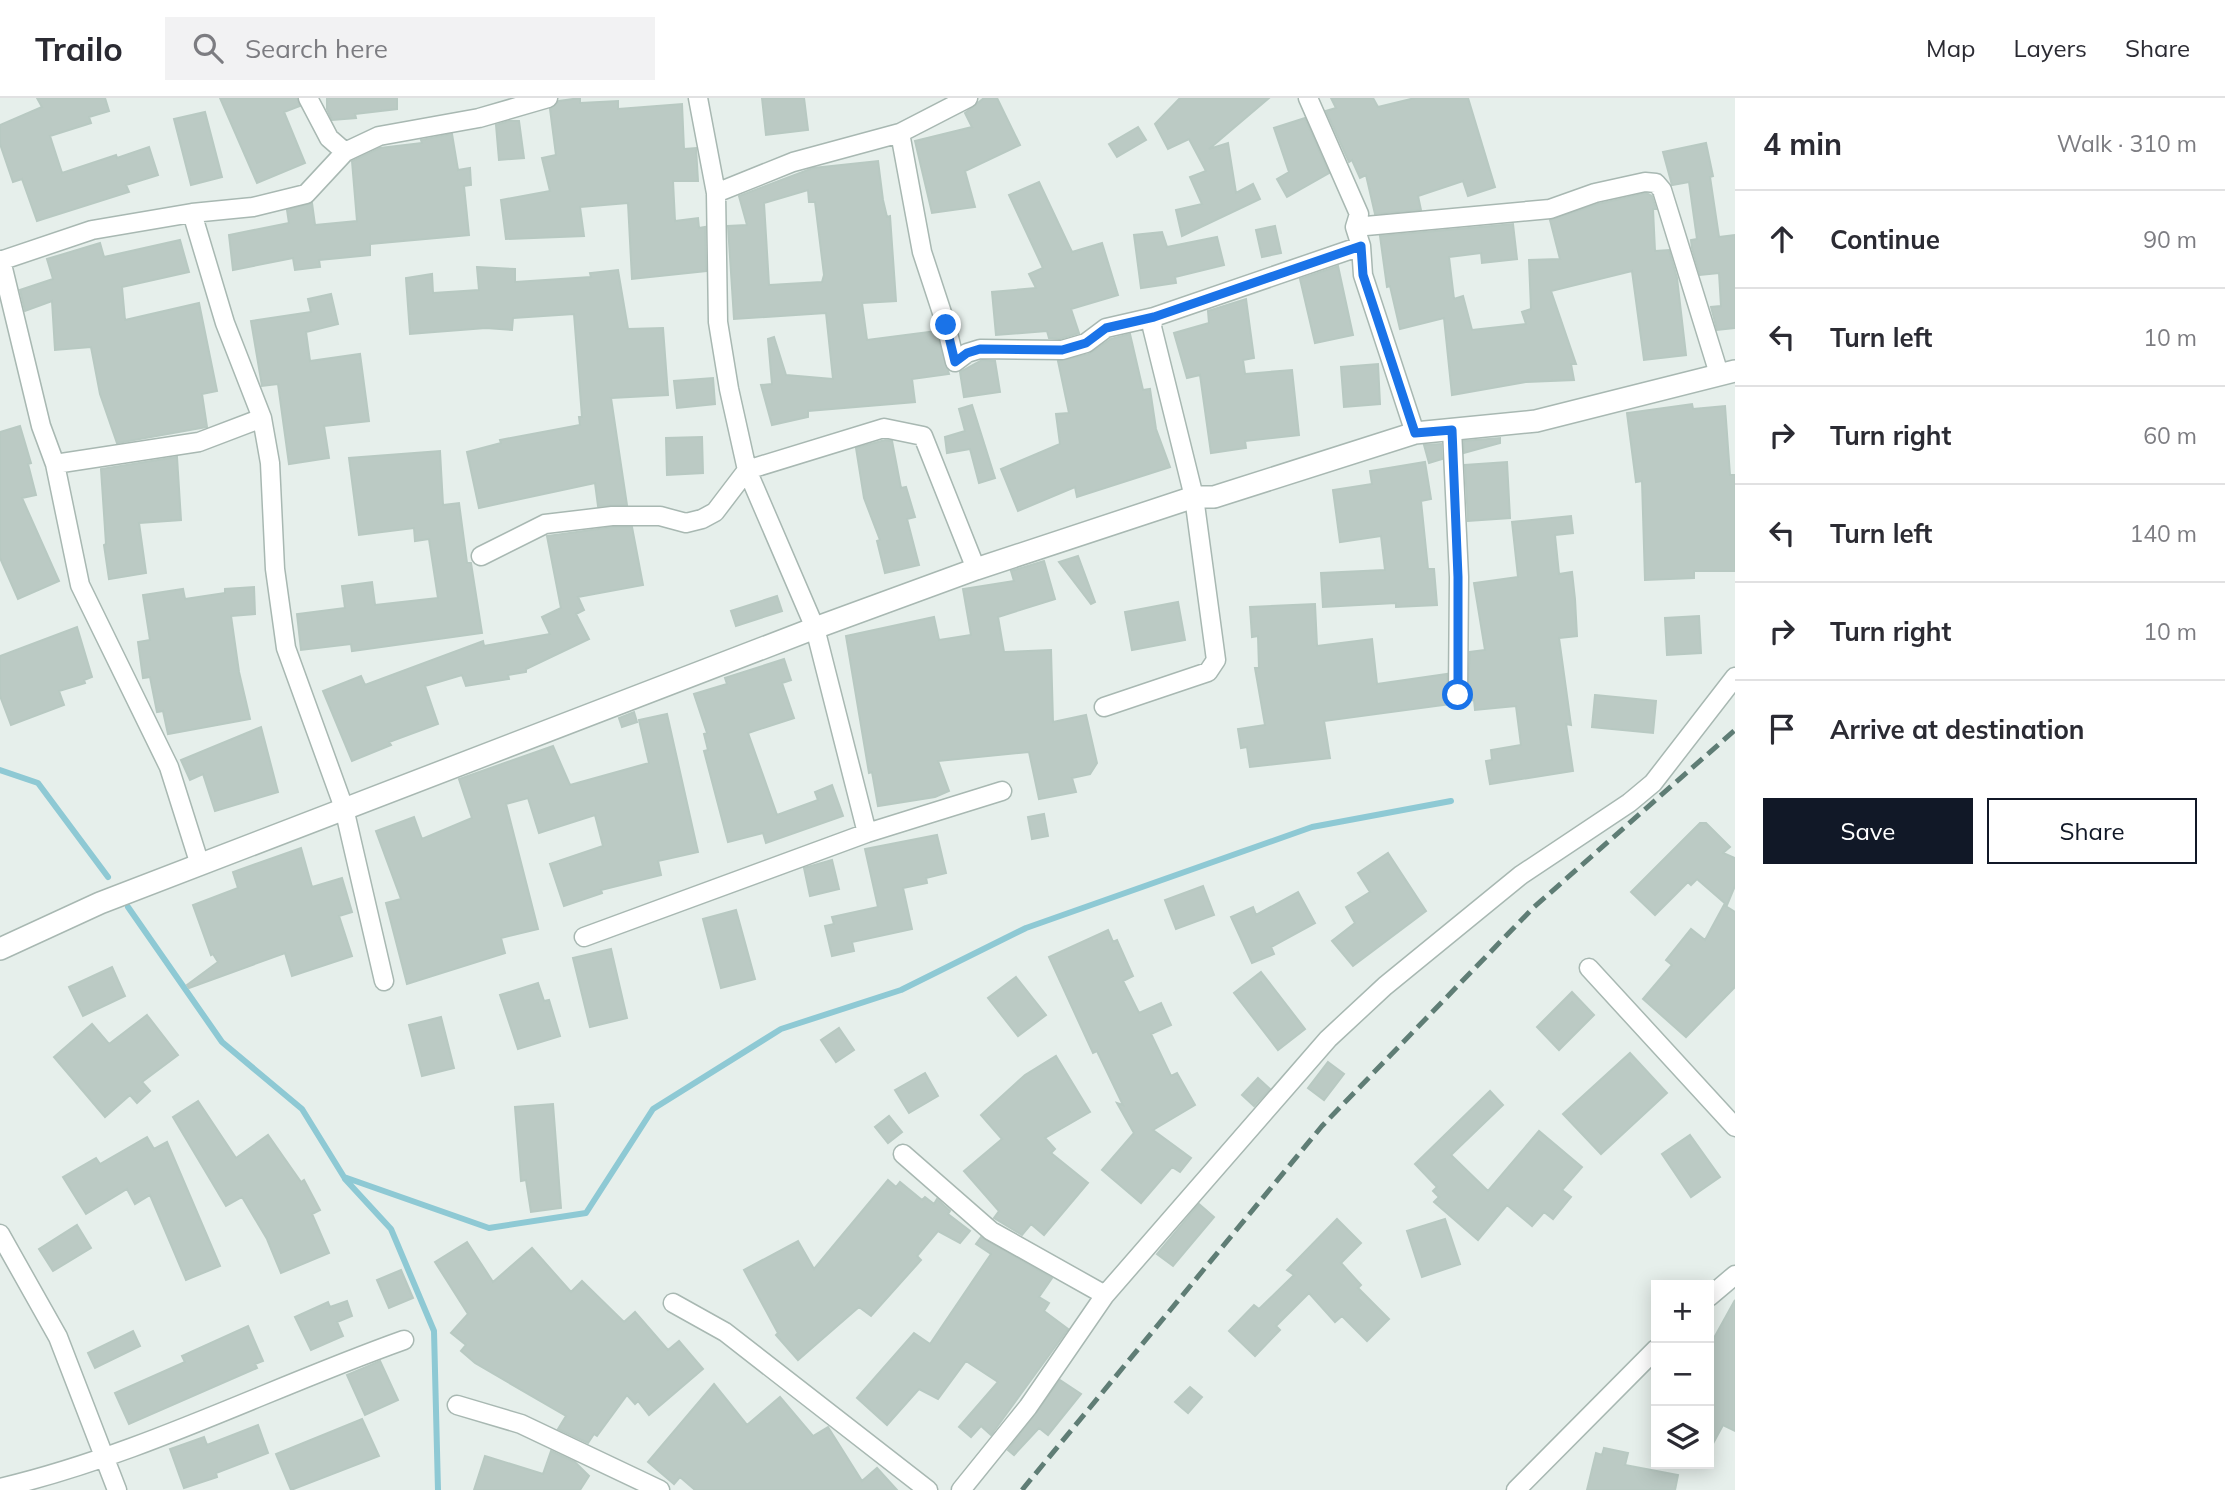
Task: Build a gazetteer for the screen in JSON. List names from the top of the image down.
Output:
{
  "page": {
    "header": "Trailo",
    "search": "Search here",
    "nav": ["Map", "Layers", "Share"],
    "heading": ["4 min", "Walk · 310 m"],
    "list": [
      ["Continue", "90 m"],
      ["Turn left", "10 m"],
      ["Turn right", "60 m"],
      ["Turn left", "140 m"],
      ["Turn right", "10 m"],
      "Arrive at destination"
    ],
    "buttons": ["Save", "Share"],
    "map_buttons": ["+", "−"]
  }
}
